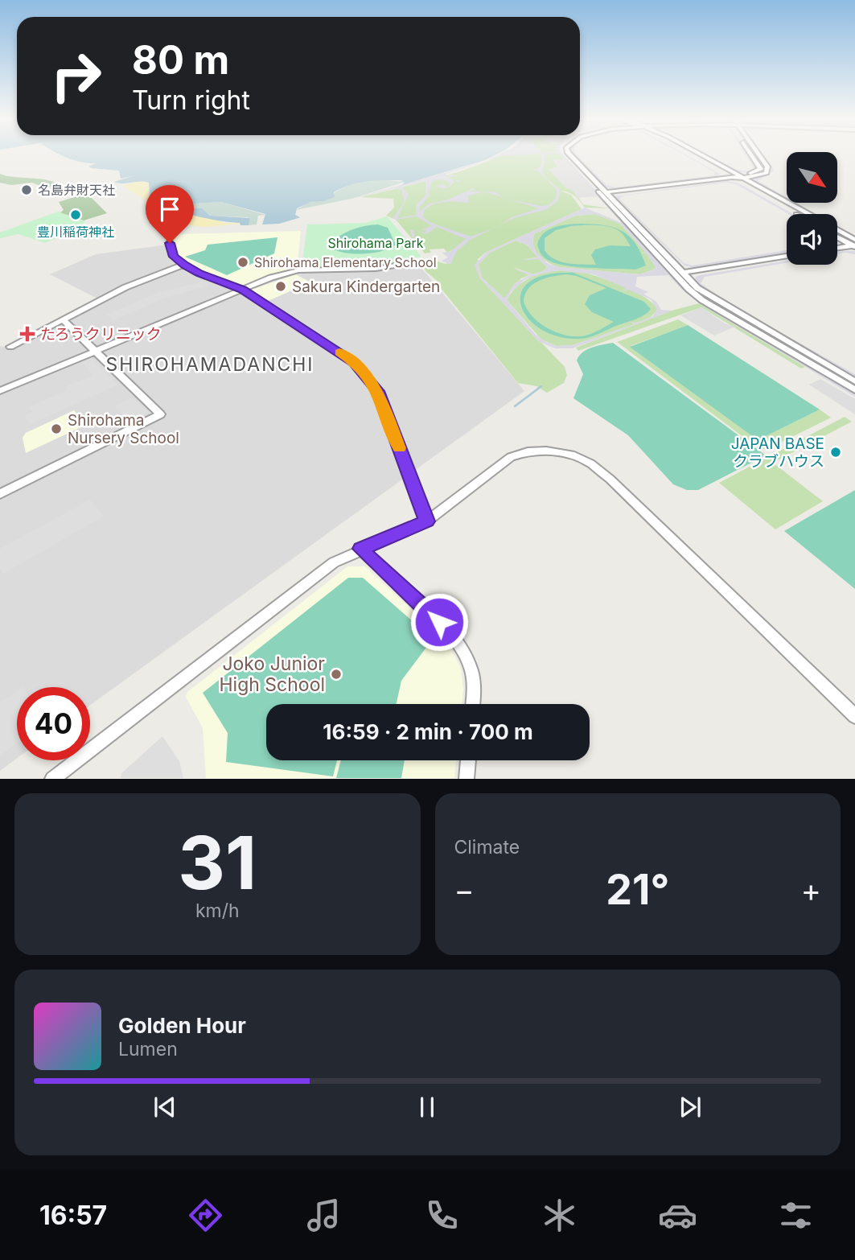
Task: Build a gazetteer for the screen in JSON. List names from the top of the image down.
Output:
{
  "districts": ["SHIROHAMADANCHI"],
  "parks": ["Shirohama Park"],
  "places": {
    "other": [
      "名島弁財天社",
      "豊川稲荷神社",
      "Shirohama Elementary School",
      "Sakura Kindergarten",
      "Shirohama Nursery School",
      "JAPAN BASE クラブハウス",
      "Joko Junior High School"
    ],
    "health": ["たろうクリニック"]
  },
  "north": "bottom right",
  "page": {
    "turn": ["80 m", "Turn right"],
    "limit": "40",
    "trip": "16:59 · 2 min · 700 m",
    "tile": [
      ["31", "km/h"],
      "Climate"
    ],
    "heat": ["−", "21°", "+"],
    "song": ["Golden Hour", "Lumen"],
    "tabs": "16:57"
  }
}
